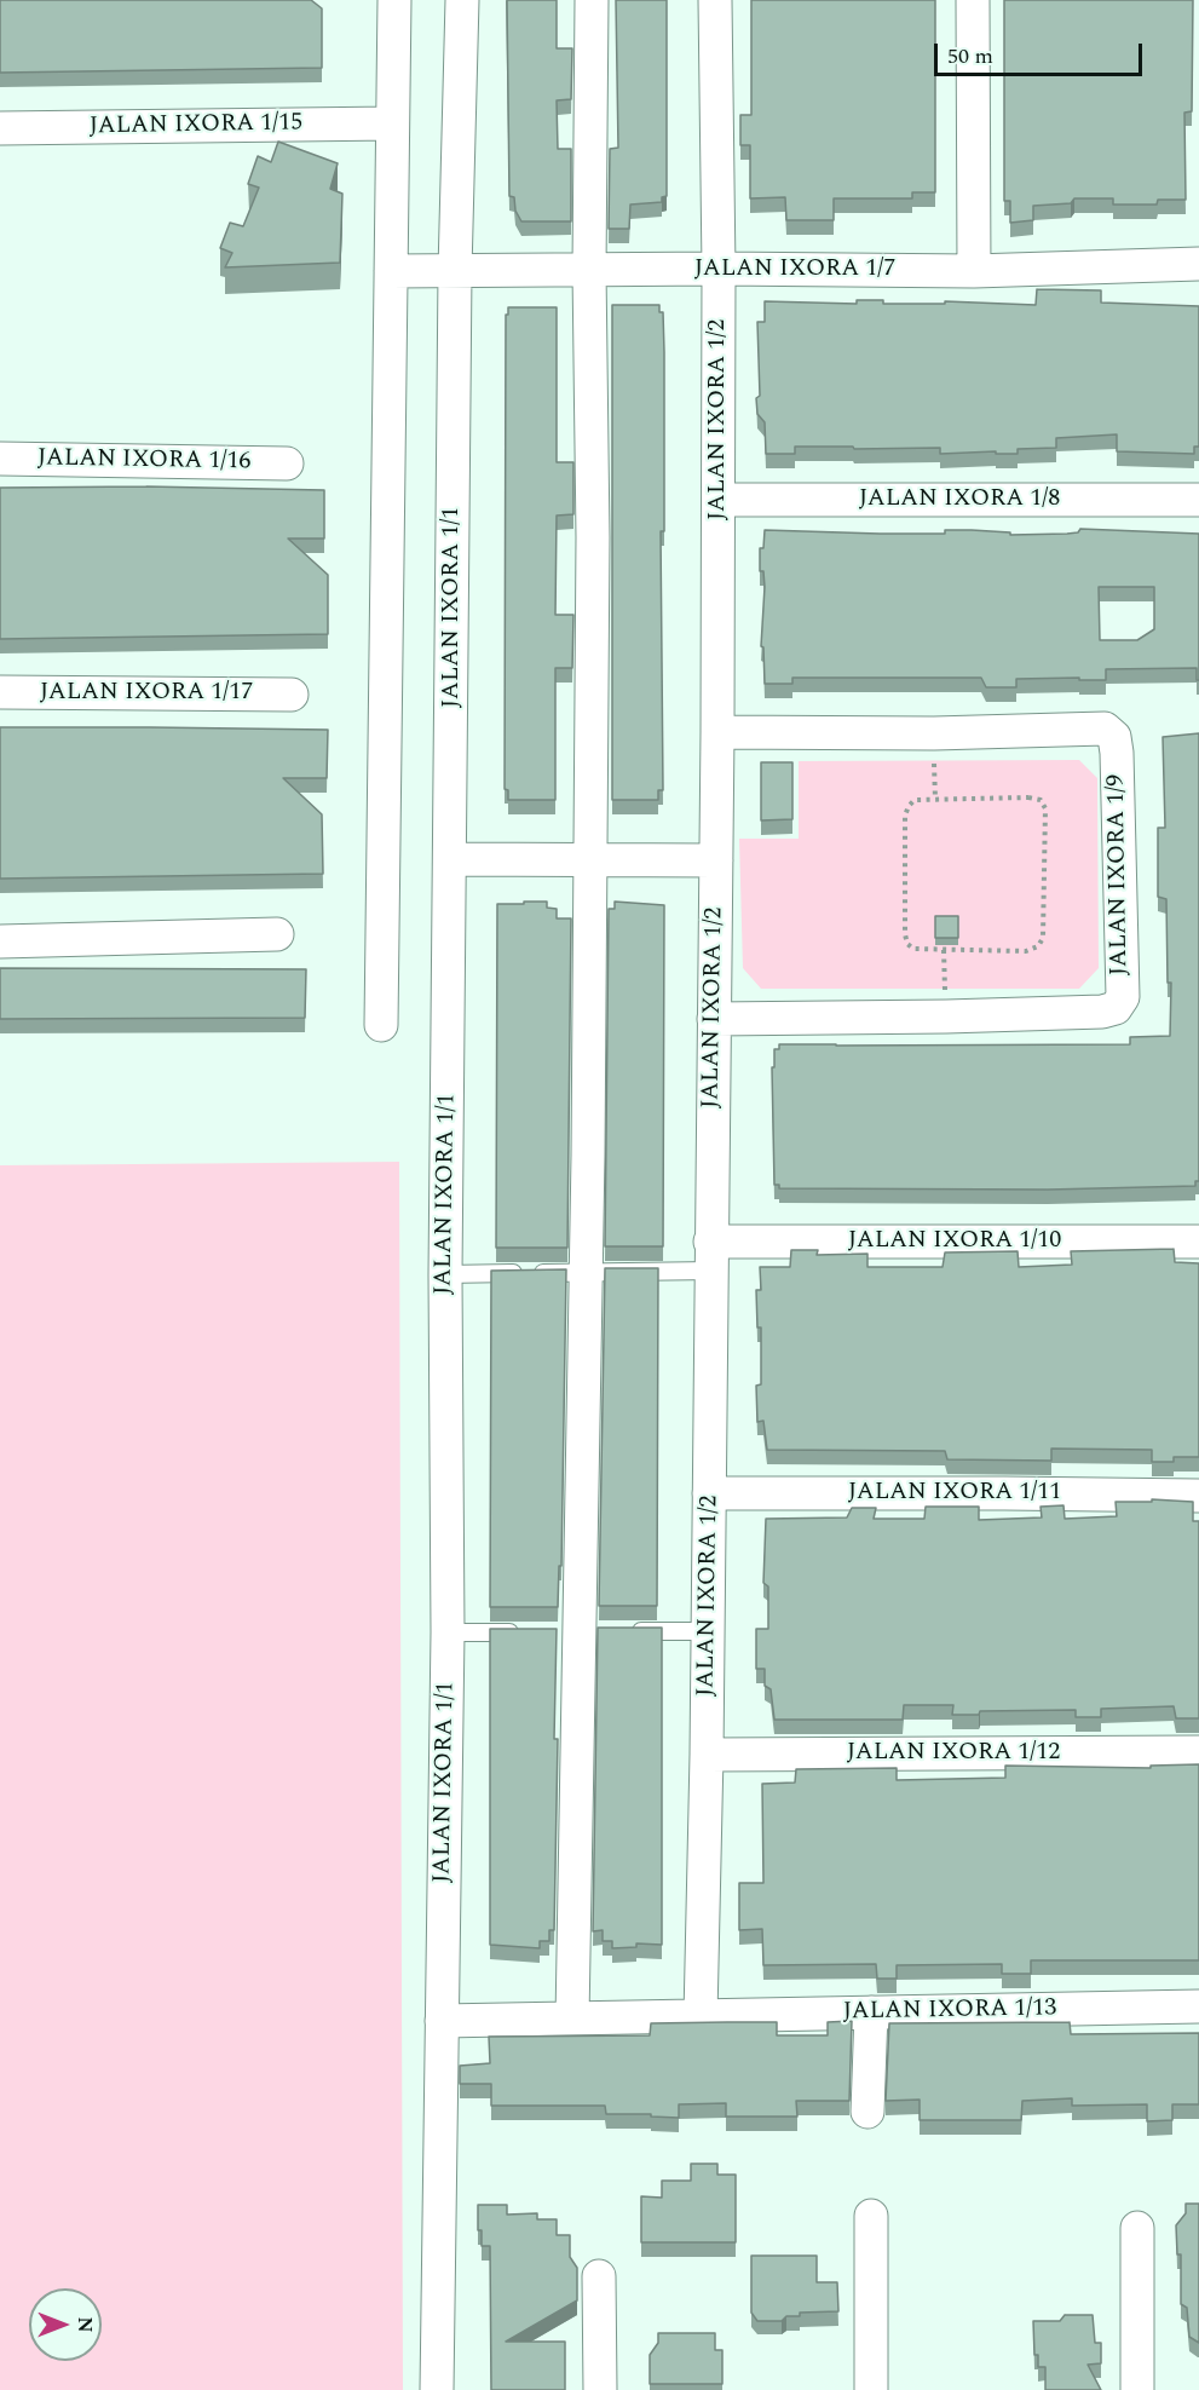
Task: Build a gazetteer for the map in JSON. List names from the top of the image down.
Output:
{
  "streets": {
    "street": [
      "JALAN IXORA 1/15",
      "JALAN IXORA 1/7",
      "JALAN IXORA 1/2",
      "JALAN IXORA 1/16",
      "JALAN IXORA 1/8",
      "JALAN IXORA 1/1",
      "JALAN IXORA 1/17",
      "JALAN IXORA 1/9",
      "JALAN IXORA 1/10",
      "JALAN IXORA 1/11",
      "JALAN IXORA 1/12",
      "JALAN IXORA 1/13"
    ]
  },
  "crossings": [
    ["JALAN IXORA 1/7", "JALAN IXORA 1/2"],
    ["JALAN IXORA 1/7", "JALAN IXORA 1/1"],
    ["JALAN IXORA 1/2", "JALAN IXORA 1/8"],
    ["JALAN IXORA 1/2", "JALAN IXORA 1/9"],
    ["JALAN IXORA 1/2", "JALAN IXORA 1/10"],
    ["JALAN IXORA 1/2", "JALAN IXORA 1/11"],
    ["JALAN IXORA 1/2", "JALAN IXORA 1/12"],
    ["JALAN IXORA 1/2", "JALAN IXORA 1/13"],
    ["JALAN IXORA 1/1", "JALAN IXORA 1/13"]
  ],
  "scale_bar": "50 m",
  "north": "right"
}
